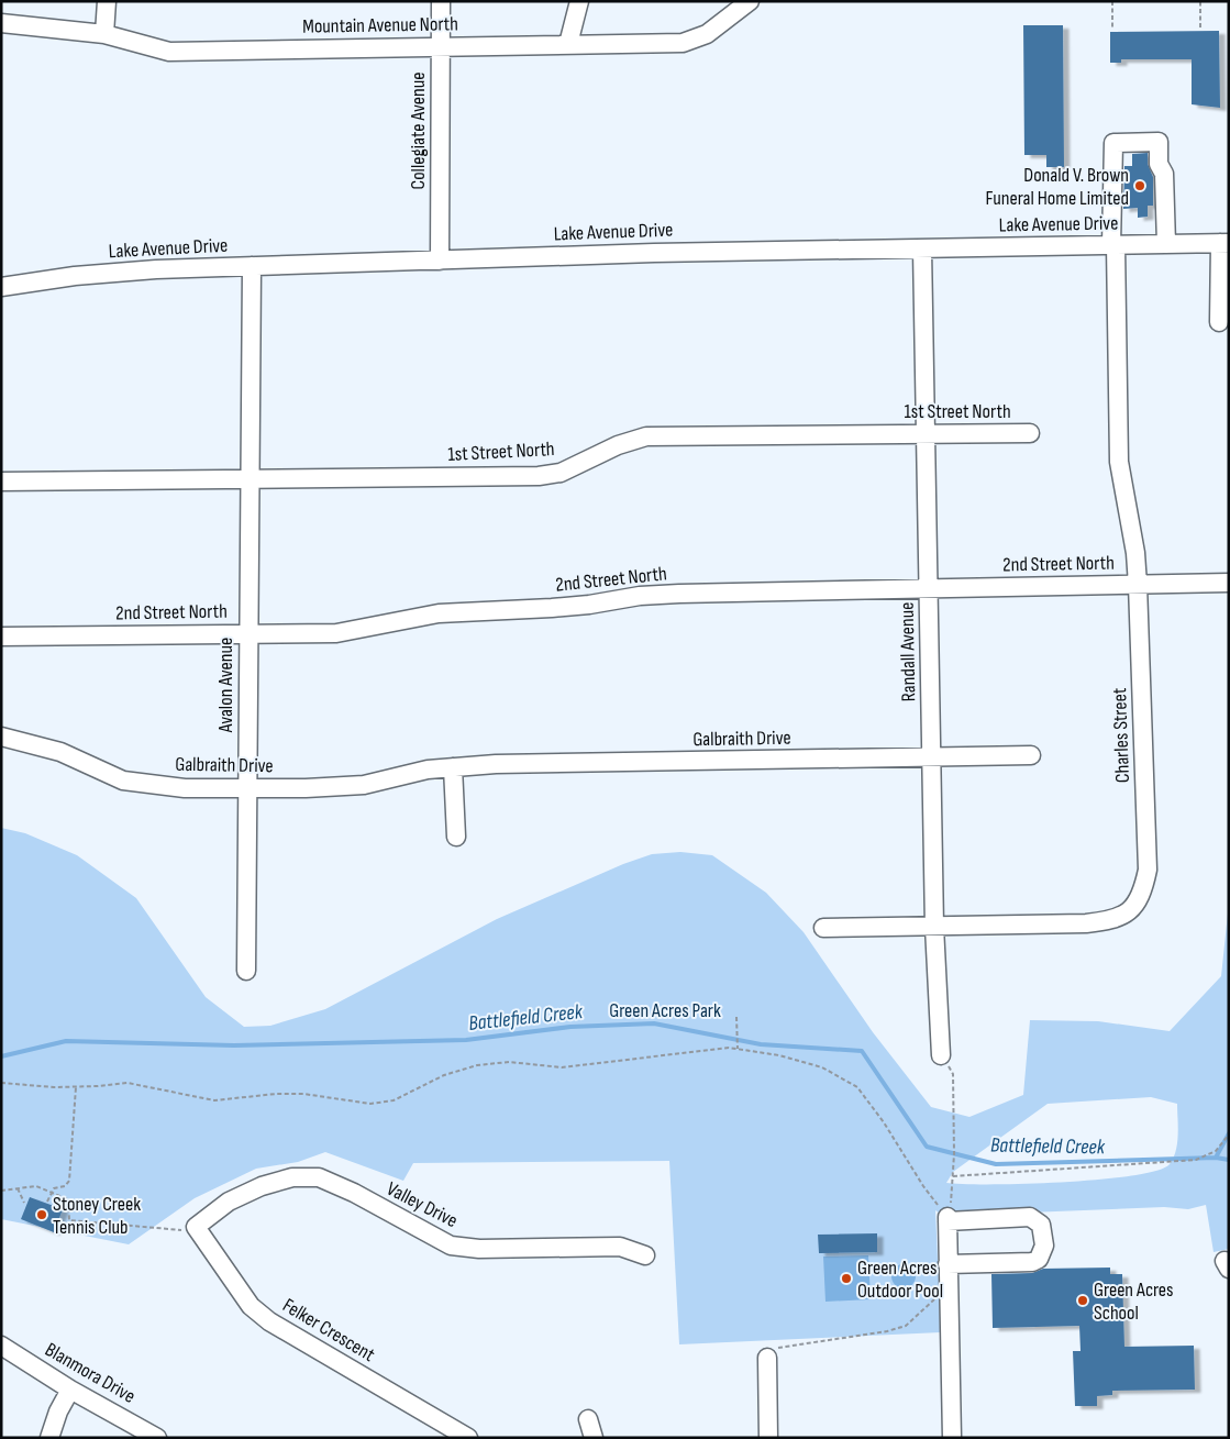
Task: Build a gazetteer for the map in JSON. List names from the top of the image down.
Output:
{
  "streets": {
    "street": [
      "Mountain Avenue North",
      "Collegiate Avenue",
      "Lake Avenue Drive",
      "1st Street North",
      "2nd Street North",
      "Randall Avenue",
      "Avalon Avenue",
      "Charles Street",
      "Galbraith Drive",
      "Valley Drive",
      "Felker Crescent",
      "Blanmora Drive"
    ]
  },
  "crossings": [
    ["Mountain Avenue North", "Collegiate Avenue"],
    ["Collegiate Avenue", "Lake Avenue Drive"],
    ["Lake Avenue Drive", "Randall Avenue"],
    ["Lake Avenue Drive", "Avalon Avenue"],
    ["Lake Avenue Drive", "Charles Street"],
    ["1st Street North", "Randall Avenue"],
    ["1st Street North", "Avalon Avenue"],
    ["2nd Street North", "Randall Avenue"],
    ["2nd Street North", "Avalon Avenue"],
    ["2nd Street North", "Charles Street"],
    ["Randall Avenue", "Charles Street"],
    ["Randall Avenue", "Galbraith Drive"],
    ["Avalon Avenue", "Galbraith Drive"],
    ["Valley Drive", "Felker Crescent"]
  ],
  "water": ["Battlefield Creek"],
  "parks": ["Green Acres Park"],
  "places": [
    "Donald V. Brown Funeral Home Limited",
    "Stoney Creek Tennis Club",
    "Green Acres Outdoor Pool",
    "Green Acres School"
  ]
}
